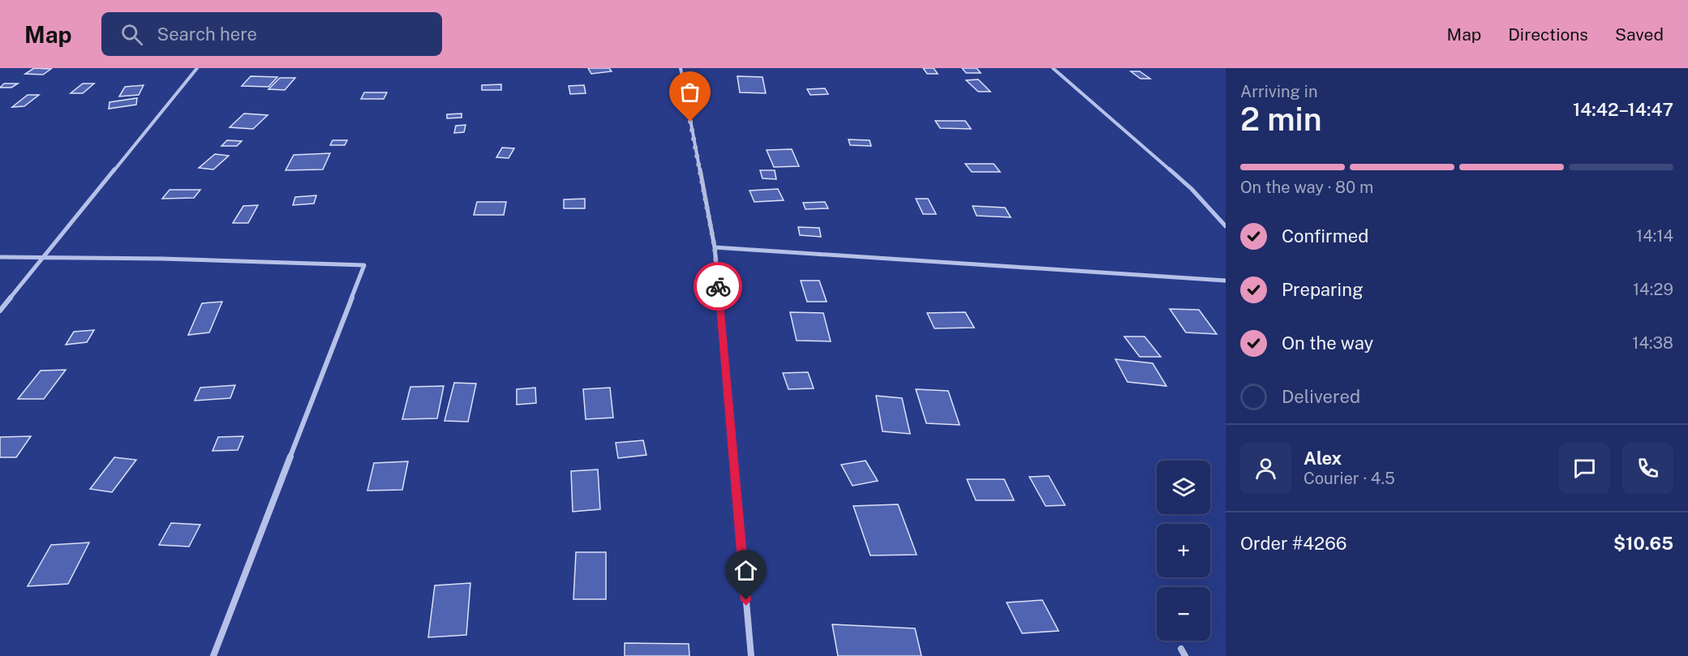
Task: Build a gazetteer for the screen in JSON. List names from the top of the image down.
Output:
{
  "page": {
    "header": "Map",
    "search": "Search here",
    "nav": ["Map", "Directions", "Saved"],
    "heading": ["2 min", "Arriving in", "14:42–14:47"],
    "panel": [
      "Alex",
      "Courier · 4.5",
      "Order #4266",
      "$10.65"
    ],
    "bar": "On the way · 80 m",
    "list": [
      ["Confirmed", "14:14"],
      ["Preparing", "14:29"],
      ["On the way", "14:38"],
      "Delivered"
    ],
    "map_buttons": ["+", "−"]
  }
}
